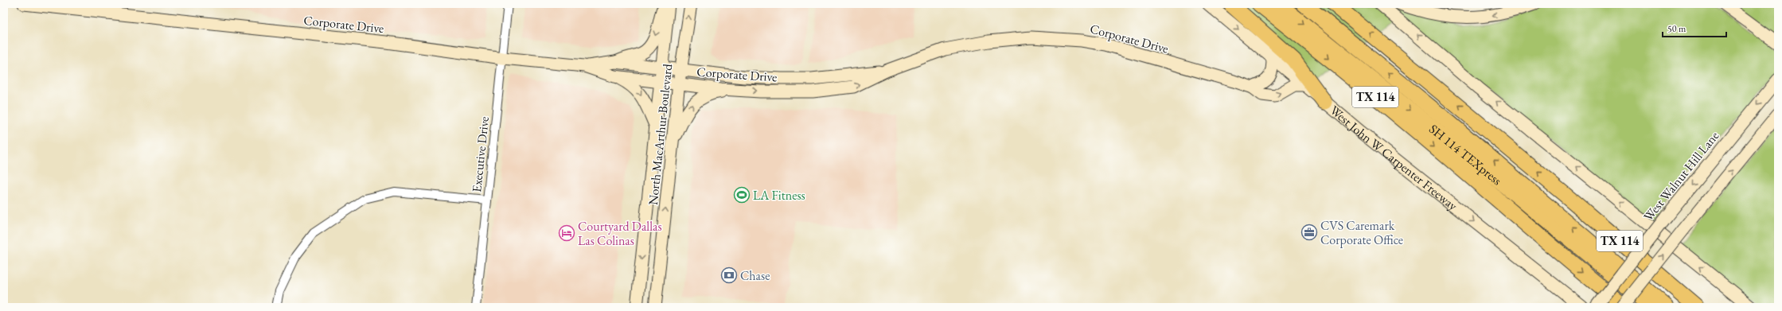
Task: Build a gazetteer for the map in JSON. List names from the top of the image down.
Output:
{
  "streets": {
    "highway": ["TX 114", "SH 114 TEXpress"],
    "main road": [
      "Corporate Drive",
      "North MacArthur Boulevard",
      "West John W Carpenter Freeway",
      "West Walnut Hill Lane"
    ],
    "street": ["Executive Drive"]
  },
  "crossings": [
    ["Corporate Drive", "North MacArthur Boulevard"],
    ["Corporate Drive", "Executive Drive"],
    ["Corporate Drive", "West John W Carpenter Freeway"]
  ],
  "places": {
    "sports": ["LA Fitness"],
    "office": ["CVS Caremark Corporate Office"],
    "hotel": ["Courtyard Dallas Las Colinas"],
    "bank": ["Chase"]
  },
  "scale_bar": "50 m"
}
